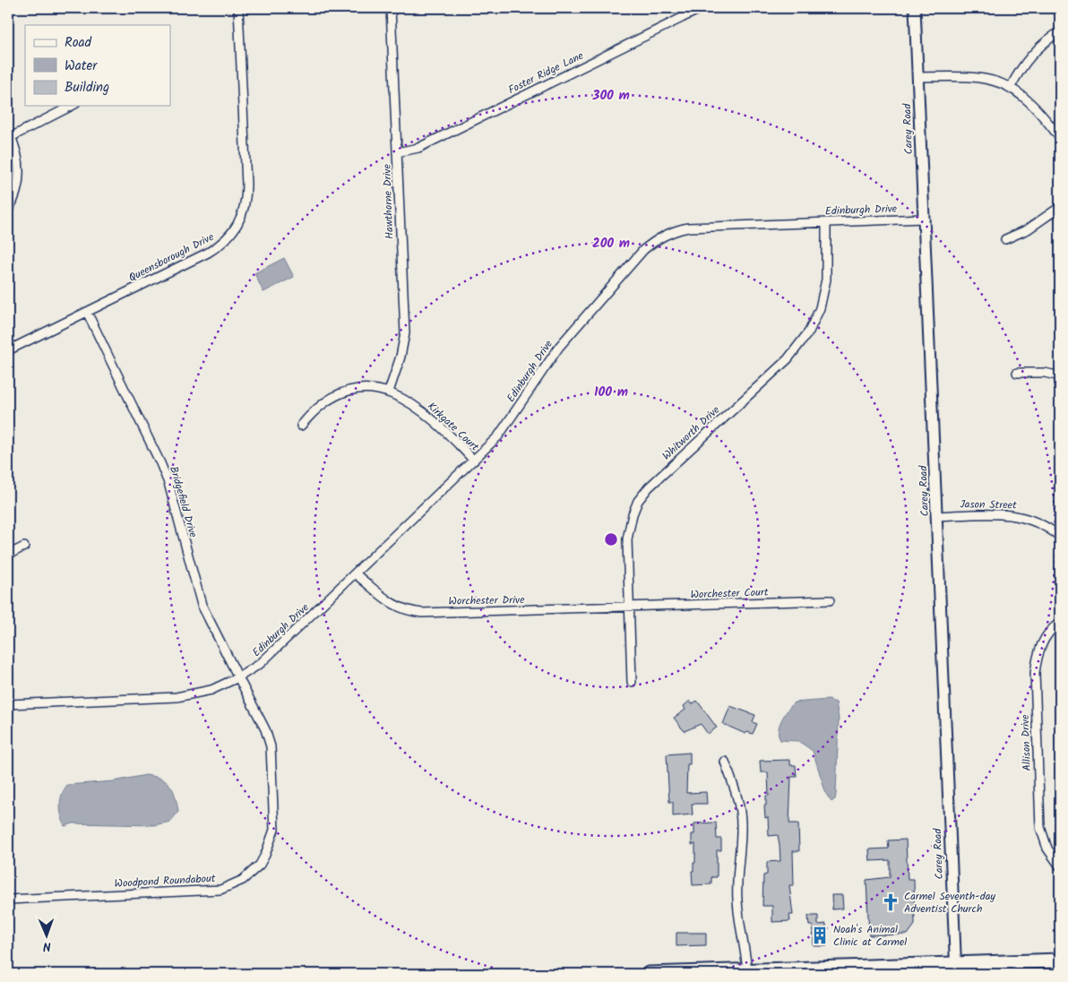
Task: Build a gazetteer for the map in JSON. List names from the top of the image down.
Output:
{
  "streets": {
    "street": [
      "Foster Ridge Lane",
      "Carey Road",
      "Hawthorne Drive",
      "Edinburgh Drive",
      "Queensborough Drive",
      "Kirkgate Court",
      "Whitworth Drive",
      "Bridgefield Drive",
      "Jason Street",
      "Worchester Court",
      "Worchester Drive",
      "Allison Drive",
      "Woodpond Roundabout"
    ]
  },
  "crossings": [
    ["Foster Ridge Lane", "Hawthorne Drive"],
    ["Carey Road", "Edinburgh Drive"],
    ["Carey Road", "Jason Street"],
    ["Hawthorne Drive", "Kirkgate Court"],
    ["Edinburgh Drive", "Kirkgate Court"],
    ["Edinburgh Drive", "Whitworth Drive"],
    ["Edinburgh Drive", "Bridgefield Drive"],
    ["Edinburgh Drive", "Worchester Drive"],
    ["Edinburgh Drive", "Woodpond Roundabout"],
    ["Queensborough Drive", "Bridgefield Drive"],
    ["Whitworth Drive", "Worchester Court"],
    ["Whitworth Drive", "Worchester Drive"],
    ["Bridgefield Drive", "Woodpond Roundabout"],
    ["Worchester Court", "Worchester Drive"]
  ],
  "places": {
    "church": ["Carmel Seventh-day Adventist Church"],
    "building": ["Noah's Animal Clinic at Carmel"]
  },
  "legend": ["Road", "Water", "Building"],
  "north": "bottom",
  "rings": ["300 m", "200 m", "100 m"]
}
